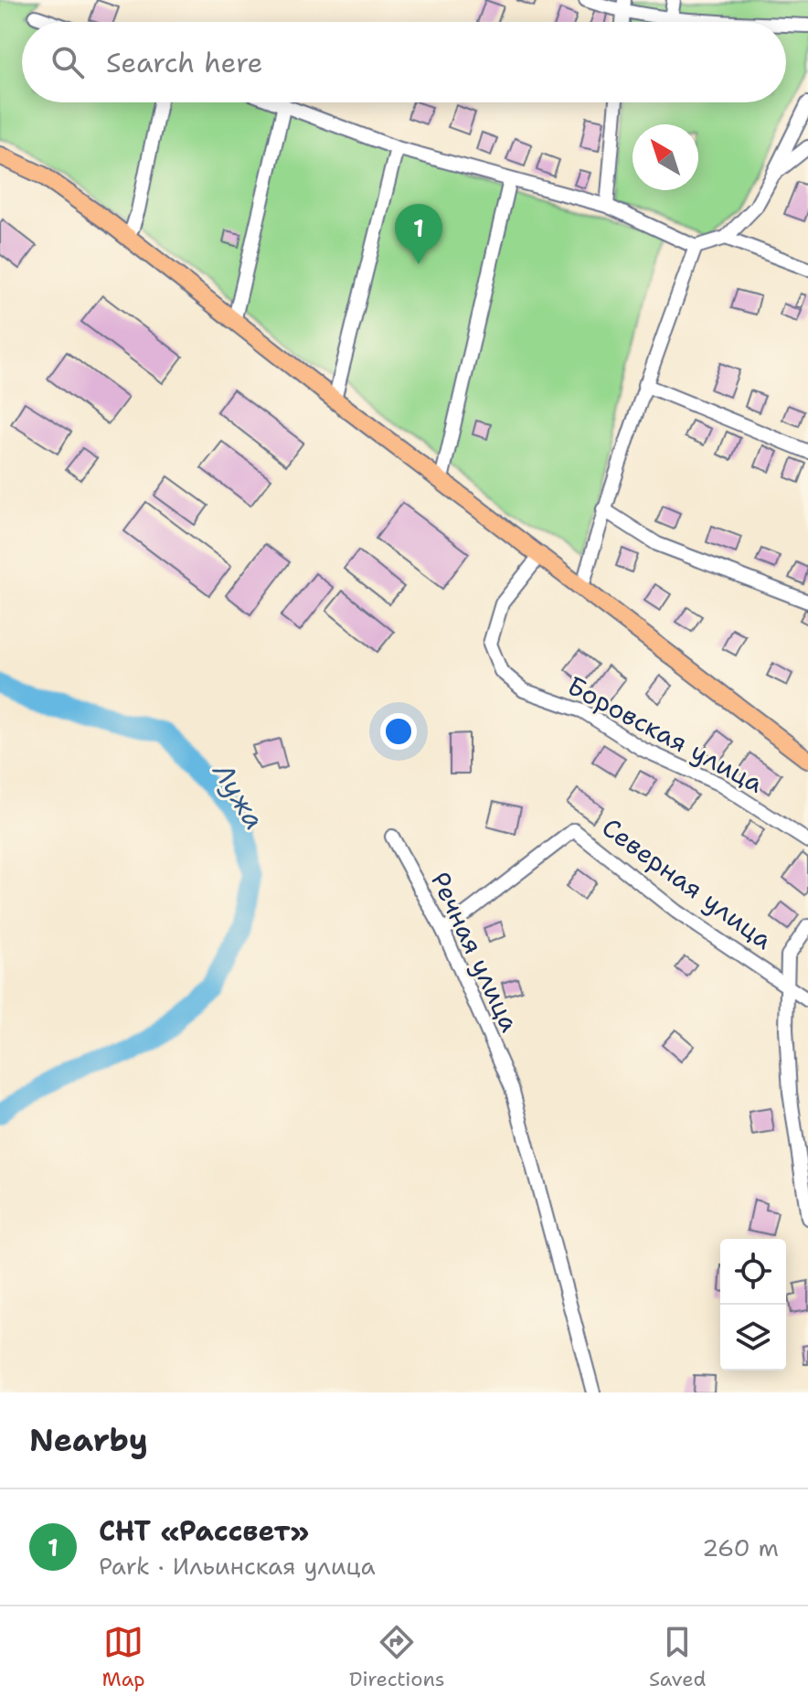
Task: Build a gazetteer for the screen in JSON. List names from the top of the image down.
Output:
{
  "streets": {
    "street": ["Боровская улица", "Северная улица", "Речная улица"]
  },
  "crossings": [
    ["Северная улица", "Речная улица"]
  ],
  "water": ["Лужа"],
  "north": "top left",
  "page": {
    "search": "Search here",
    "pins": "1",
    "heading": "Nearby",
    "list": [
      {
        "mark": "1",
        "name": "СНТ «Рассвет»",
        "note": "Park · Ильинская улица",
        "value": "260 m"
      }
    ],
    "nav": ["Map", "Directions", "Saved"]
  }
}
